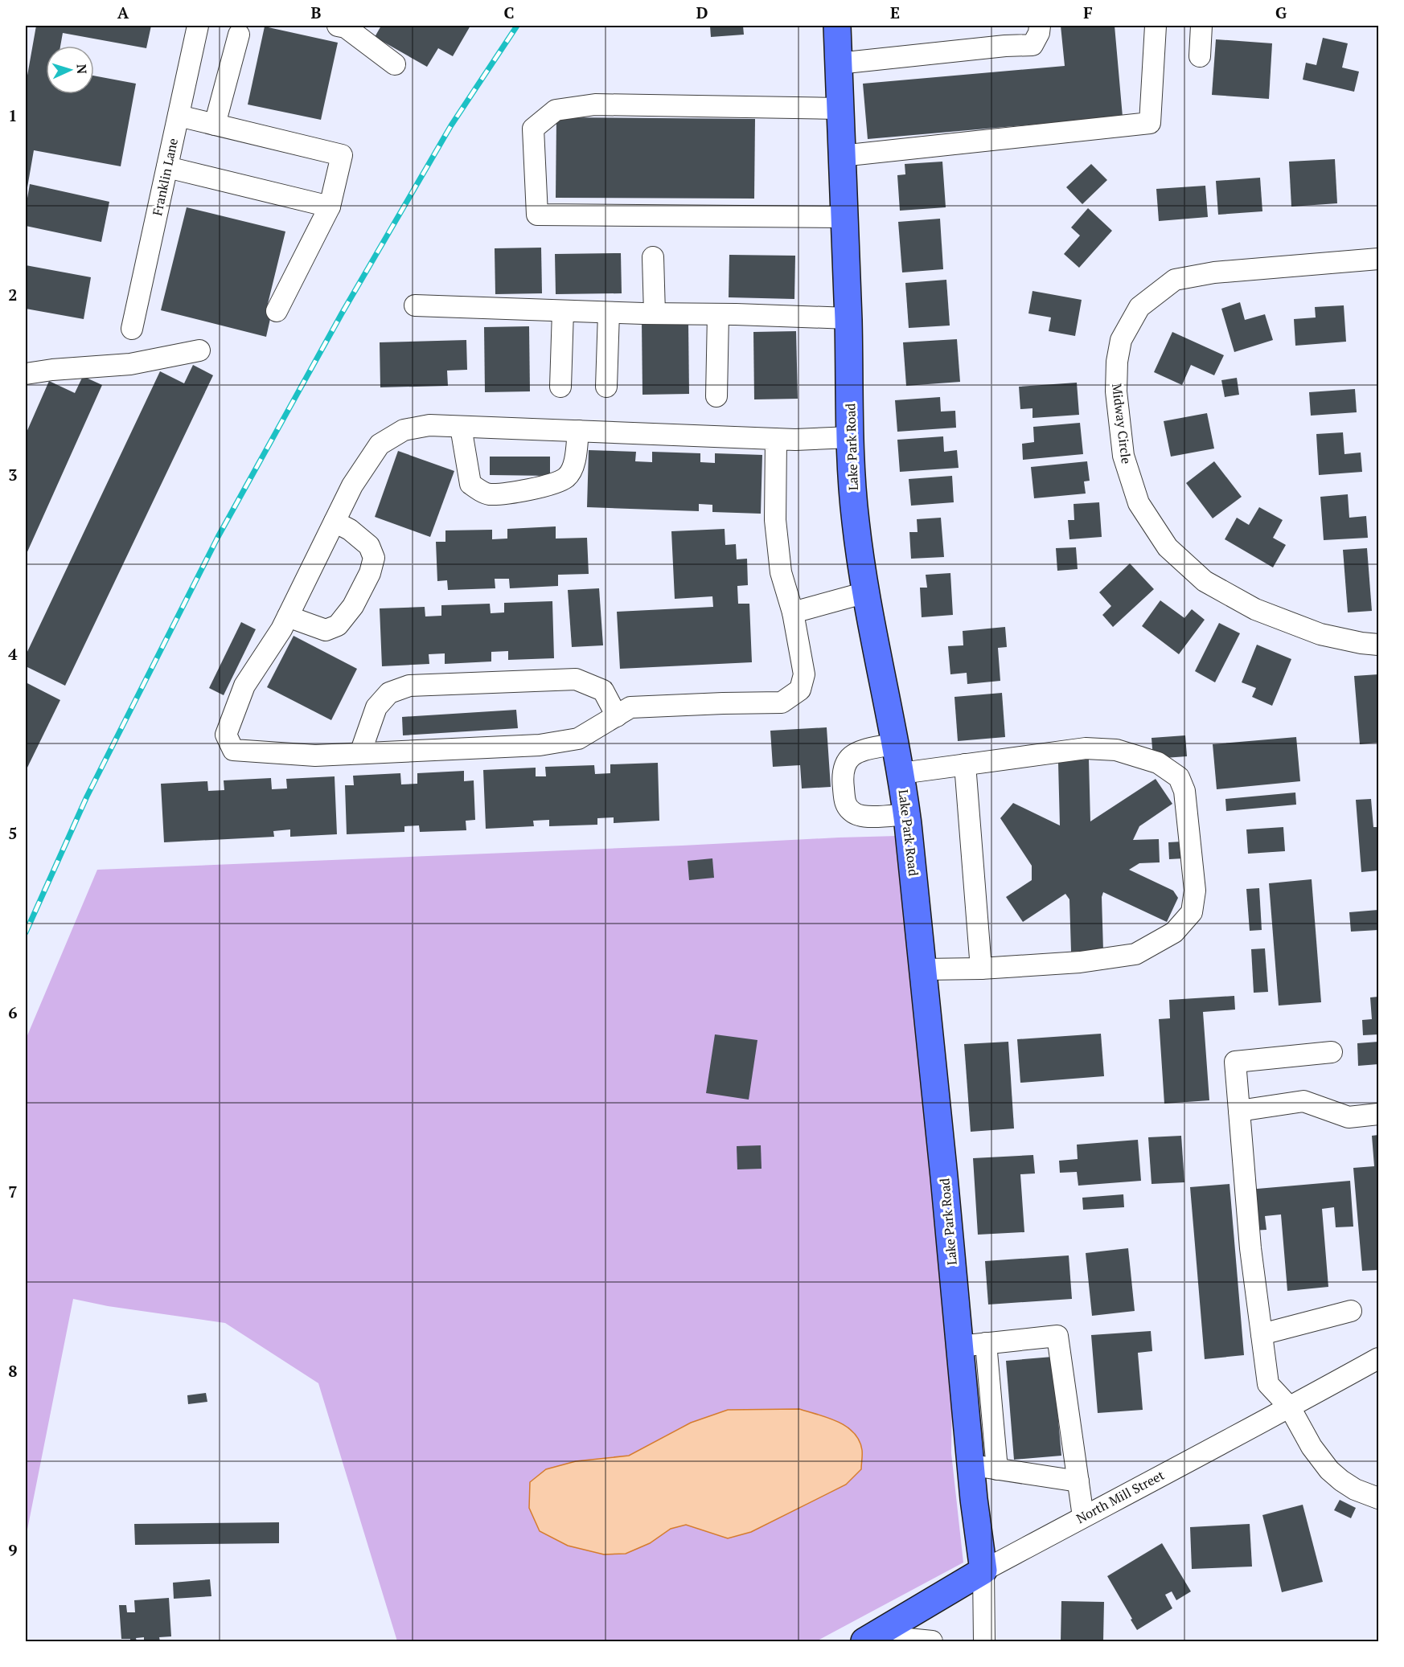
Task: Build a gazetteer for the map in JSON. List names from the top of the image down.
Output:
{
  "streets": {
    "main road": ["Lake Park Road", "North Mill Street"],
    "street": ["Franklin Lane", "Midway Circle"]
  },
  "crossings": [
    ["Lake Park Road", "North Mill Street"]
  ],
  "north": "right",
  "grid": {
    "columns": [
      "A",
      "B",
      "C",
      "D",
      "E",
      "F",
      "G"
    ],
    "rows": [
      "1",
      "2",
      "3",
      "4",
      "5",
      "6",
      "7",
      "8",
      "9"
    ]
  }
}
